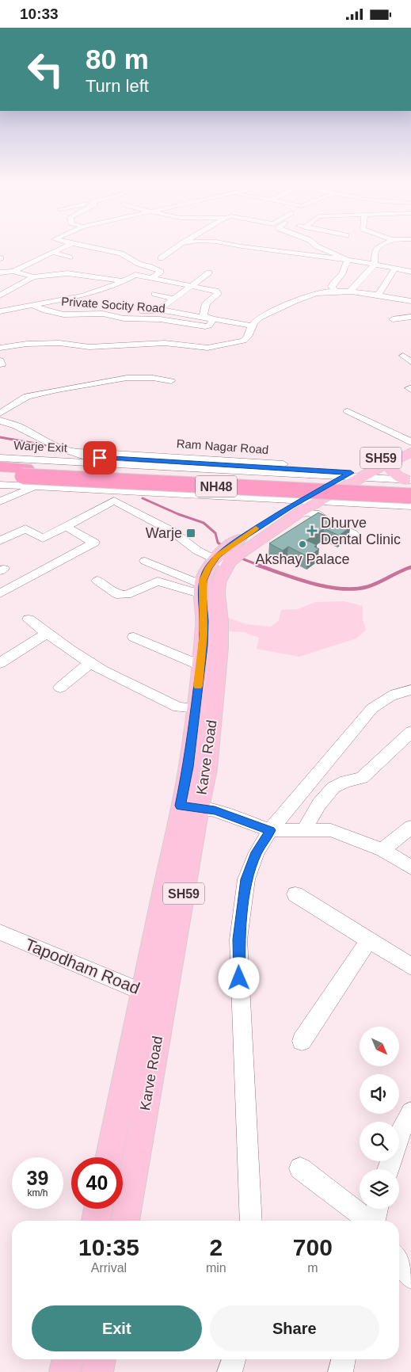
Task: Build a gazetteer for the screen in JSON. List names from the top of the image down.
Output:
{
  "streets": {
    "highway": ["NH48"],
    "main road": ["SH59", "Karve Road"],
    "street": [
      "Private Socity Road",
      "Warje Exit",
      "Ram Nagar Road",
      "Tapodham Road"
    ]
  },
  "crossings": [
    ["Warje Exit", "Ram Nagar Road"],
    ["Warje Exit", "SH59"],
    ["Warje Exit", "NH48"],
    ["Ram Nagar Road", "SH59"],
    ["SH59", "Karve Road"],
    ["Karve Road", "Tapodham Road"]
  ],
  "places": {
    "health": ["Dhurve Dental Clinic"],
    "transit": ["Warje"],
    "other": ["Akshay Palace"]
  },
  "north": "bottom right",
  "page": {
    "status": "10:33",
    "turn": ["80 m", "Turn left"],
    "speed": "39 km/h",
    "limit": "40",
    "eta": [
      "10:35",
      "Arrival",
      "2",
      "min",
      "700",
      "m"
    ],
    "buttons": ["Exit", "Share"]
  }
}
